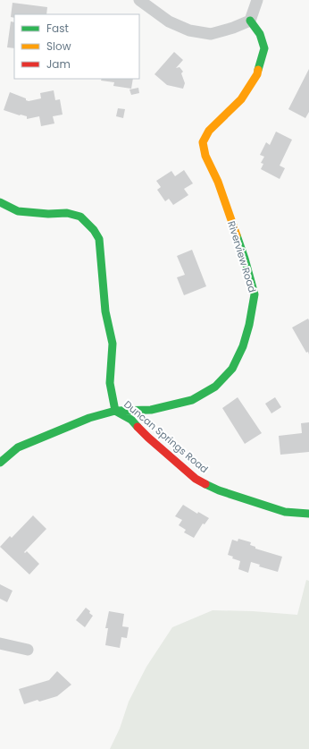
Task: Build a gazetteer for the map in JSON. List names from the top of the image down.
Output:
{
  "streets": {
    "street": ["Riverview Road", "Duncan Springs Road"]
  },
  "crossings": [
    ["Riverview Road", "Duncan Springs Road"]
  ],
  "legend": ["Fast", "Slow", "Jam"]
}
